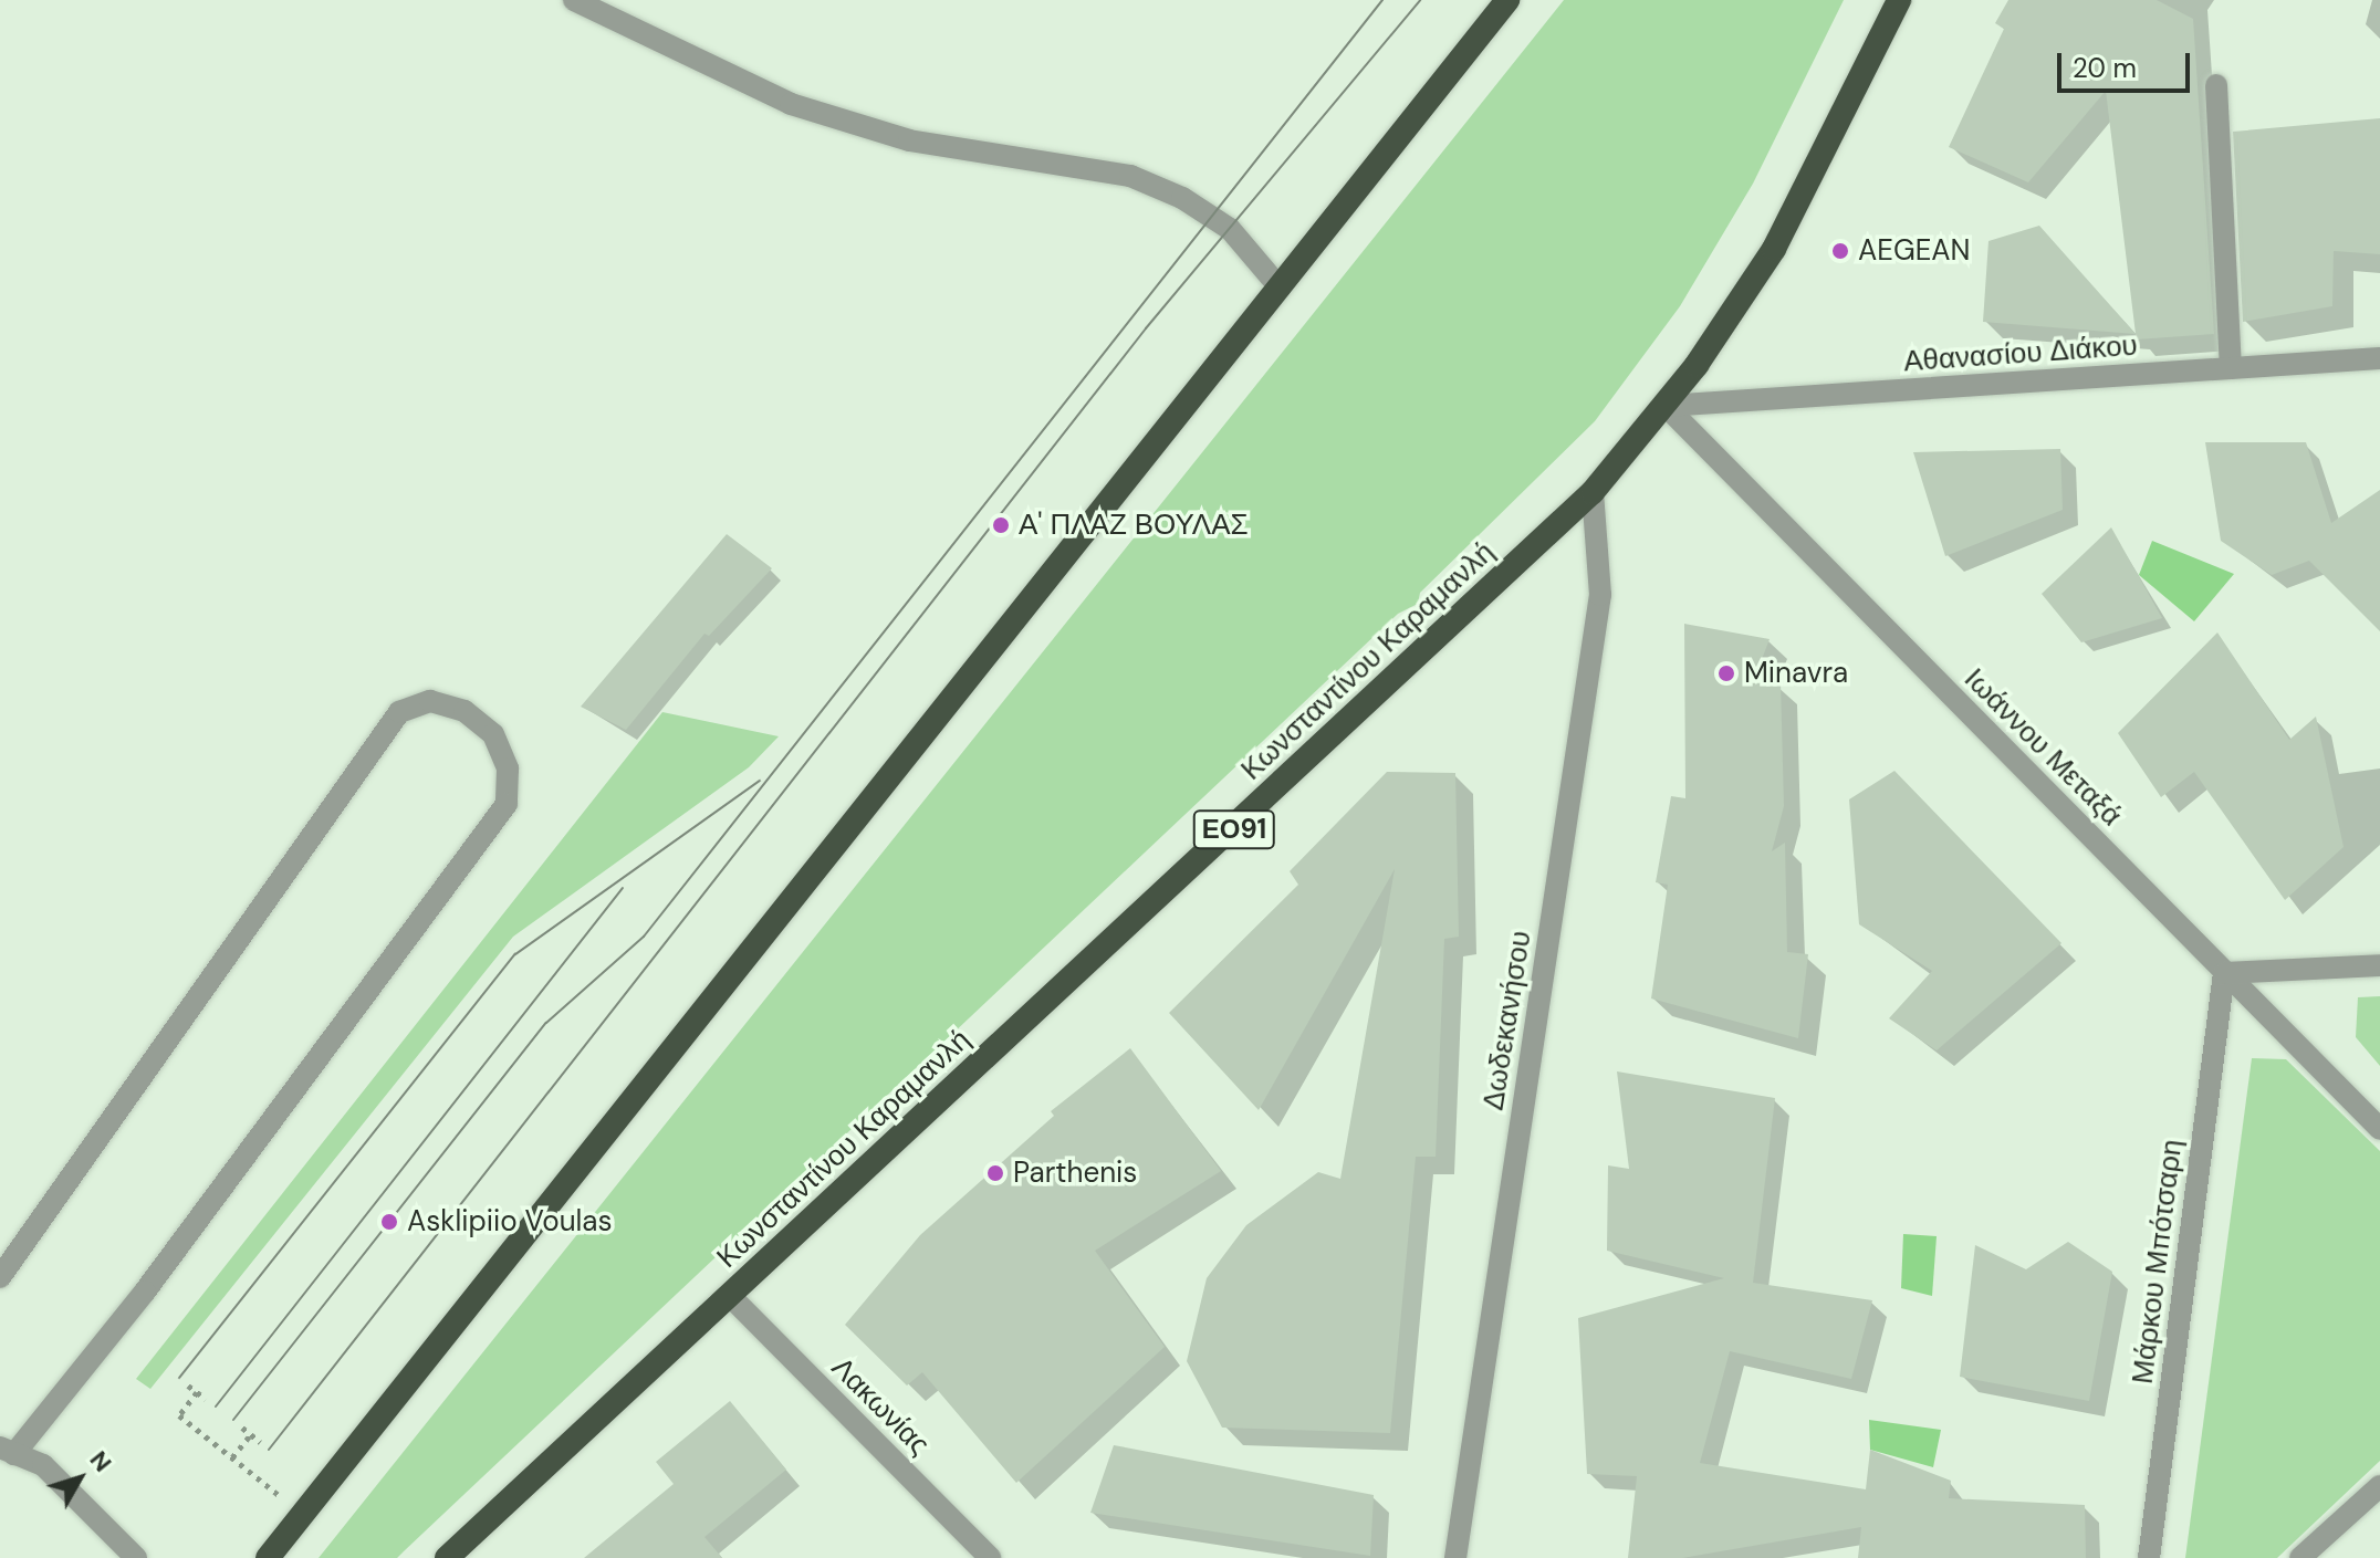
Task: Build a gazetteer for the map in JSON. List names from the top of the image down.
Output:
{
  "streets": {
    "highway": ["Κωνσταντίνου Καραμανλή", "ΕΟ91"],
    "street": [
      "Αθανασίου Διάκου",
      "Ιωάννου Μεταξά",
      "Δωδεκανήσου",
      "Μάρκου Μπότσαρη",
      "Λακωνίας"
    ]
  },
  "crossings": [
    ["Αθανασίου Διάκου", "Κωνσταντίνου Καραμανλή"],
    ["Αθανασίου Διάκου", "Ιωάννου Μεταξά"],
    ["Κωνσταντίνου Καραμανλή", "Ιωάννου Μεταξά"],
    ["Κωνσταντίνου Καραμανλή", "Δωδεκανήσου"],
    ["Κωνσταντίνου Καραμανλή", "Λακωνίας"],
    ["Ιωάννου Μεταξά", "Μάρκου Μπότσαρη"]
  ],
  "places": [
    "AEGEAN",
    "Α' ΠΛΑΖ ΒΟΥΛΑΣ",
    "Minavra",
    "Parthenis",
    "Asklipiio Voulas"
  ],
  "scale_bar": "20 m",
  "north": "top right"
}
